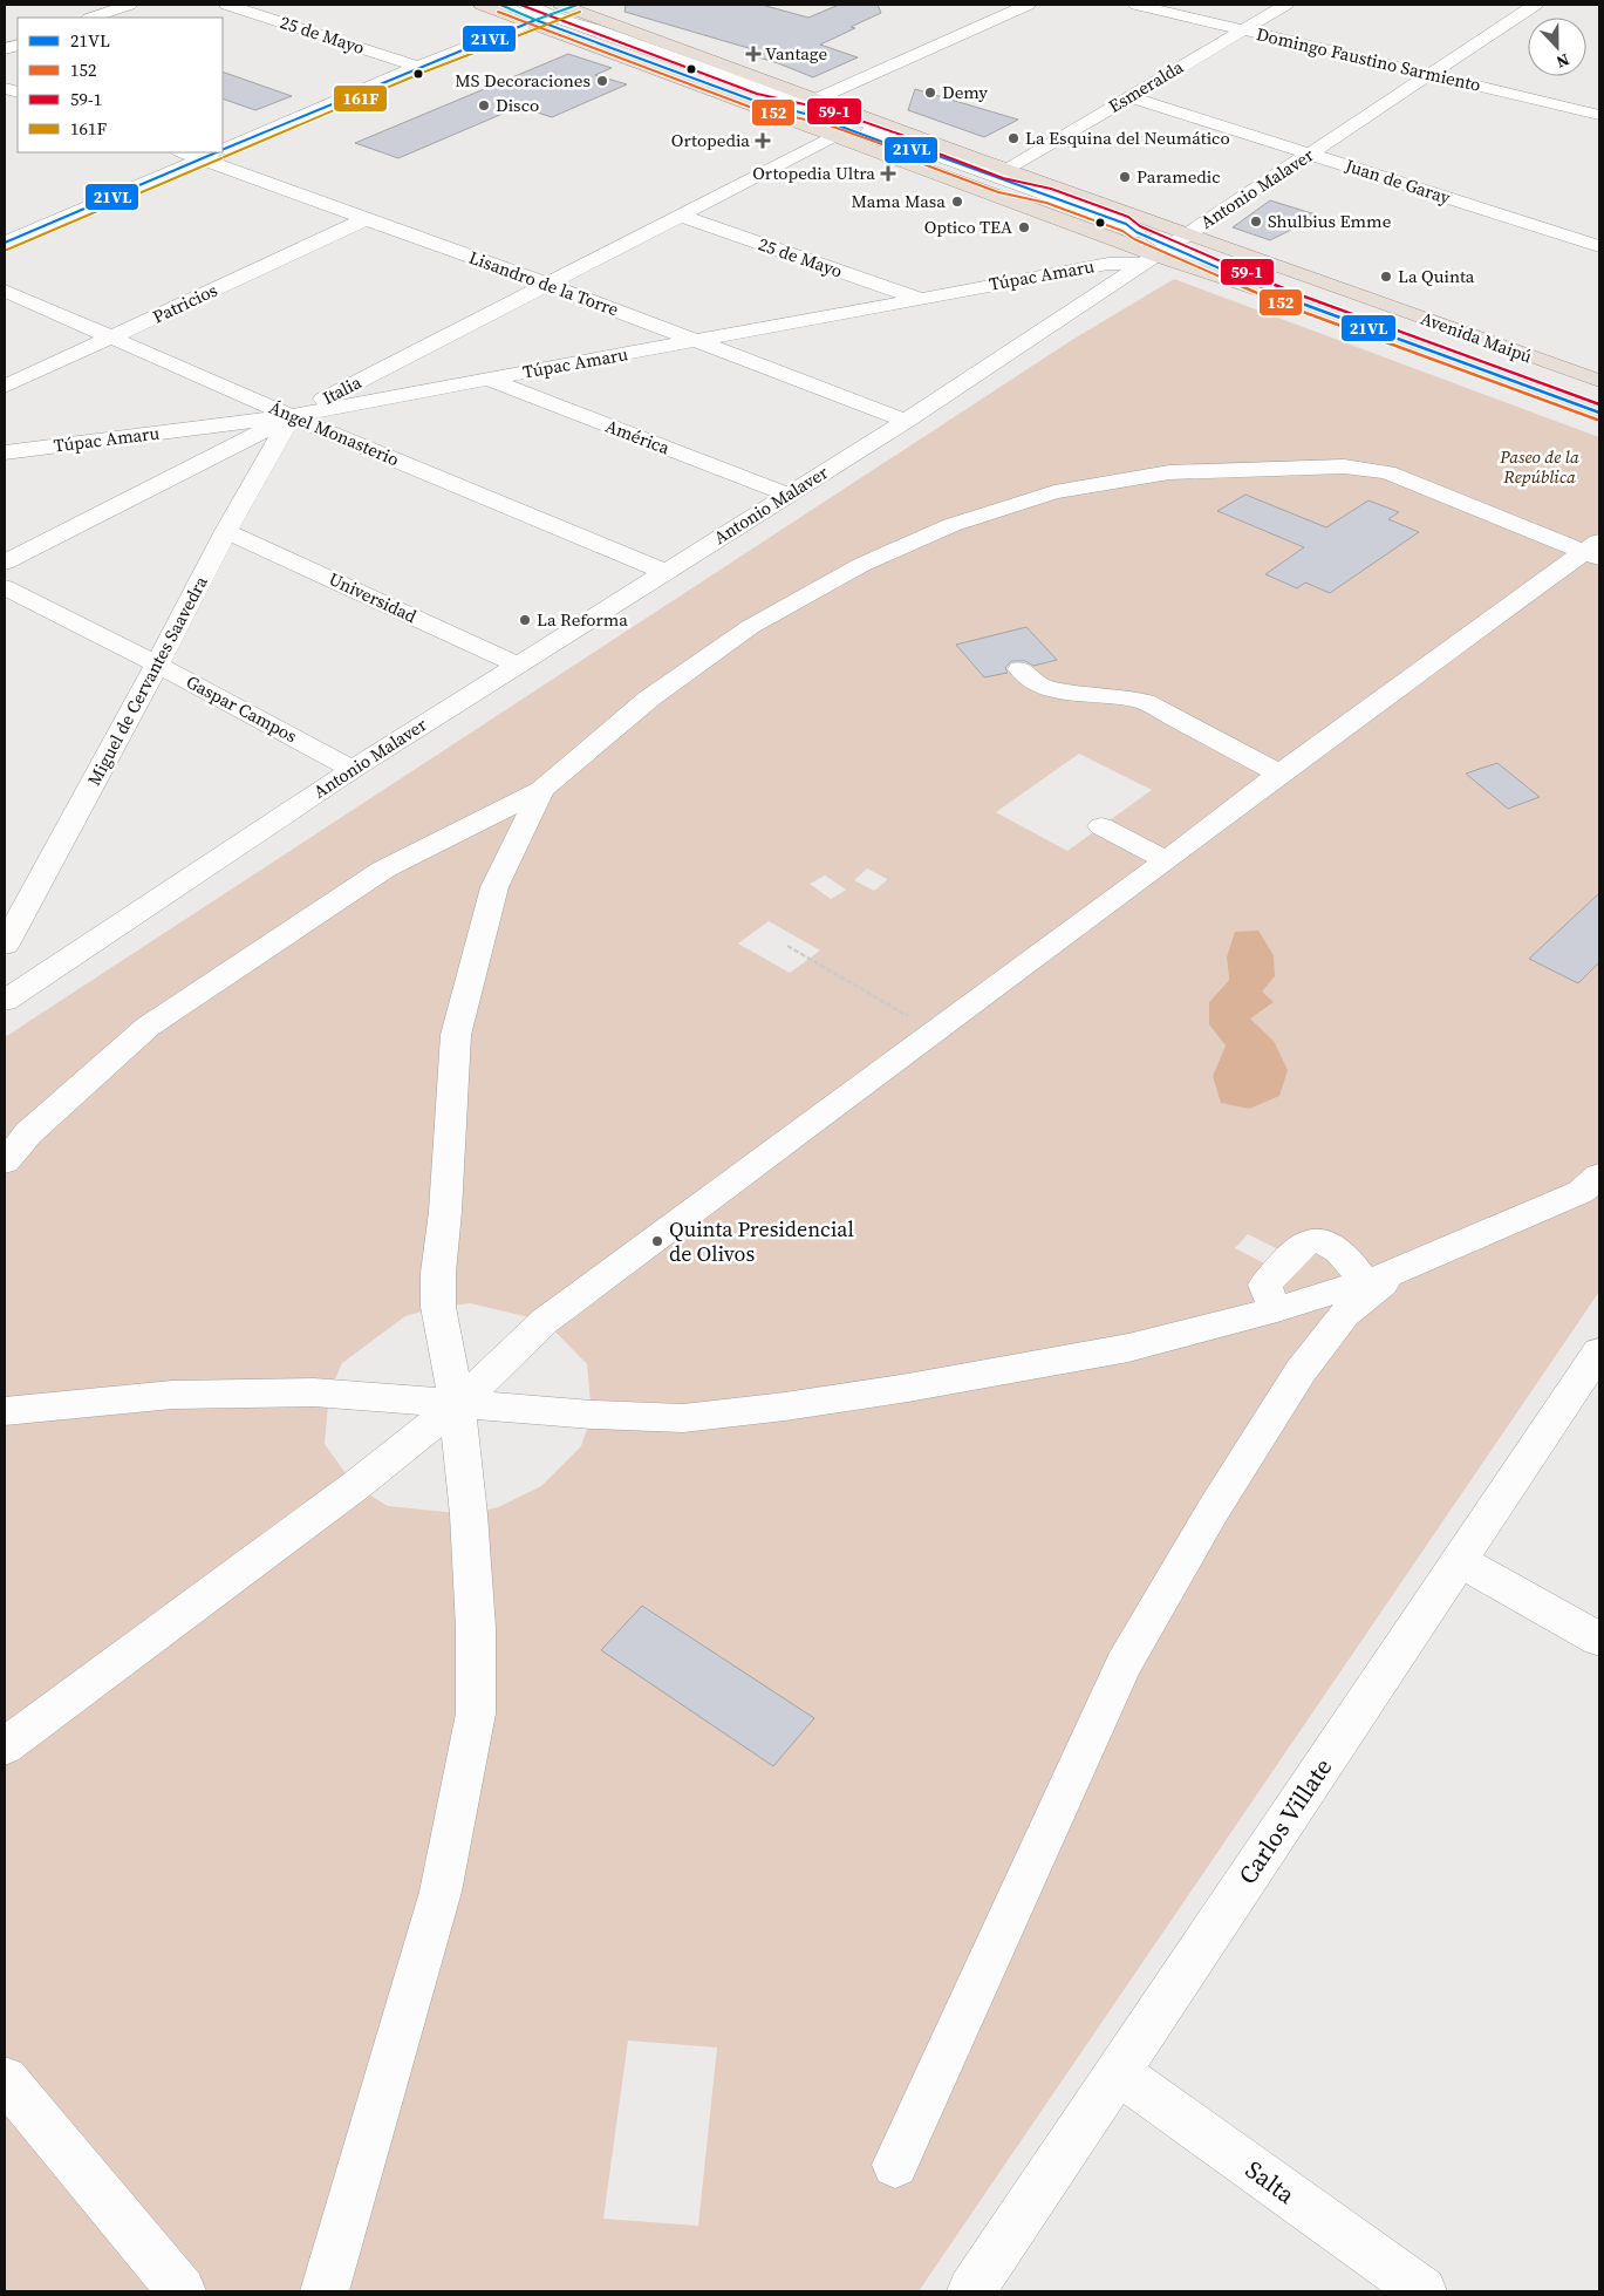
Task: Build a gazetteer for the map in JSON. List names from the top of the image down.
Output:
{
  "streets": {
    "main road": ["Avenida Maipú"],
    "street": [
      "25 de Mayo",
      "Domingo Faustino Sarmiento",
      "Esmeralda",
      "Juan de Garay",
      "Antonio Malaver",
      "Túpac Amaru",
      "Lisandro de la Torre",
      "Patricios",
      "Italia",
      "Ángel Monasterio",
      "América",
      "Universidad",
      "Miguel de Cervantes Saavedra",
      "Gaspar Campos",
      "Carlos Villate",
      "Salta"
    ]
  },
  "crossings": [
    ["25 de Mayo", "Túpac Amaru"],
    ["25 de Mayo", "Italia"],
    ["Domingo Faustino Sarmiento", "Esmeralda"],
    ["Domingo Faustino Sarmiento", "Antonio Malaver"],
    ["Esmeralda", "Juan de Garay"],
    ["Esmeralda", "Avenida Maipú"],
    ["Juan de Garay", "Antonio Malaver"],
    ["Antonio Malaver", "Túpac Amaru"],
    ["Antonio Malaver", "Lisandro de la Torre"],
    ["Antonio Malaver", "Avenida Maipú"],
    ["Antonio Malaver", "Ángel Monasterio"],
    ["Antonio Malaver", "América"],
    ["Antonio Malaver", "Universidad"],
    ["Antonio Malaver", "Gaspar Campos"],
    ["Túpac Amaru", "Lisandro de la Torre"],
    ["Túpac Amaru", "Avenida Maipú"],
    ["Túpac Amaru", "Italia"],
    ["Túpac Amaru", "Ángel Monasterio"],
    ["Túpac Amaru", "América"],
    ["Túpac Amaru", "Miguel de Cervantes Saavedra"],
    ["Lisandro de la Torre", "Patricios"],
    ["Lisandro de la Torre", "Italia"],
    ["Patricios", "Ángel Monasterio"],
    ["Avenida Maipú", "Italia"],
    ["Italia", "Ángel Monasterio"],
    ["Italia", "Miguel de Cervantes Saavedra"],
    ["Ángel Monasterio", "Miguel de Cervantes Saavedra"],
    ["Universidad", "Miguel de Cervantes Saavedra"],
    ["Miguel de Cervantes Saavedra", "Gaspar Campos"],
    ["Carlos Villate", "Salta"]
  ],
  "parks": ["Paseo de la República"],
  "places": {
    "health": ["Vantage", "Ortopedia", "Ortopedia Ultra"],
    "other": [
      "MS Decoraciones",
      "Demy",
      "Disco",
      "La Esquina del Neumático",
      "Paramedic",
      "Mama Masa",
      "Shulbius Emme",
      "Optico TEA",
      "La Quinta",
      "La Reforma",
      "Quinta Presidencial de Olivos"
    ]
  },
  "lines": [
    "transit line 59-1",
    "transit line 152",
    "transit line 161F",
    "transit line 21VL"
  ],
  "legend": [
    "21VL",
    "152",
    "59-1",
    "161F"
  ],
  "north": "bottom"
}
